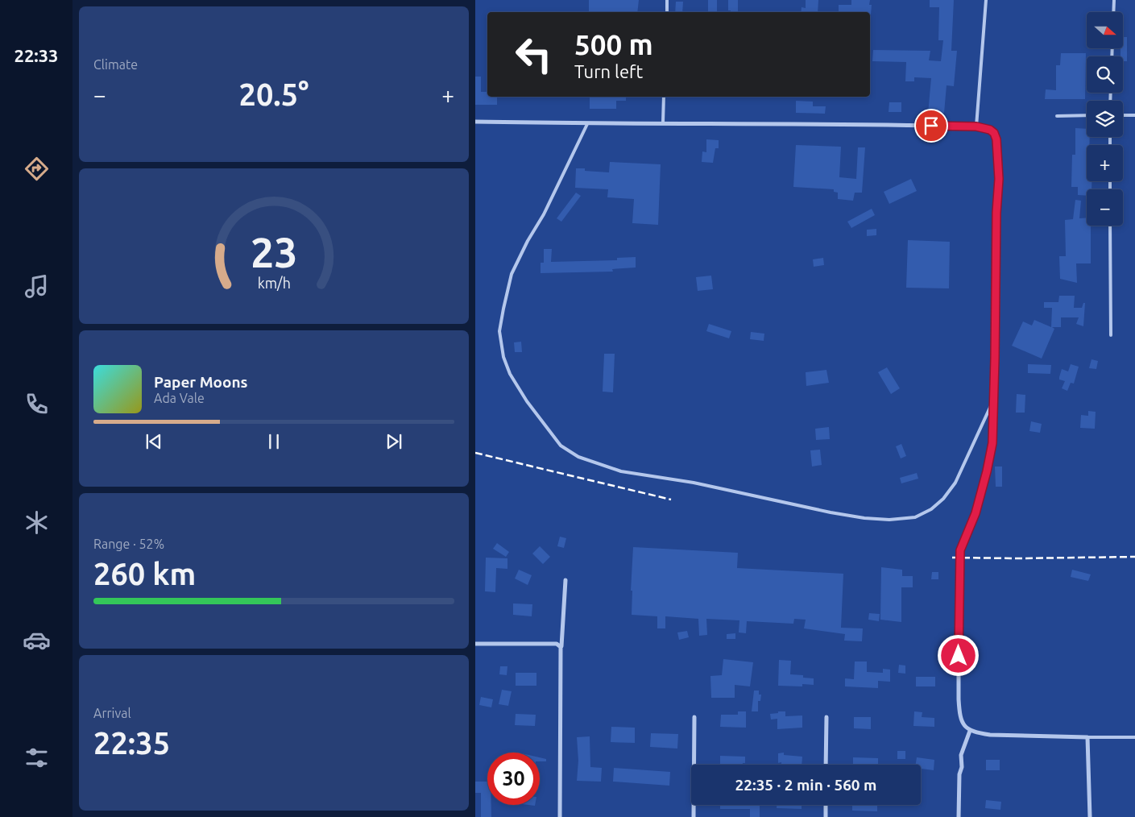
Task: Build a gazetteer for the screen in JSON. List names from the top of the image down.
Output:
{
  "north": "right",
  "page": {
    "tabs": "22:33",
    "tile": [
      "Climate",
      ["Range · 52%", "260 km"],
      ["Arrival", "22:35"]
    ],
    "map_buttons": ["+", "−"],
    "turn": ["500 m", "Turn left"],
    "heat": ["−", "20.5°", "+"],
    "song": ["Paper Moons", "Ada Vale"],
    "limit": "30",
    "trip": "22:35 · 2 min · 560 m",
    "gauge": ["23", "km/h"]
  }
}
